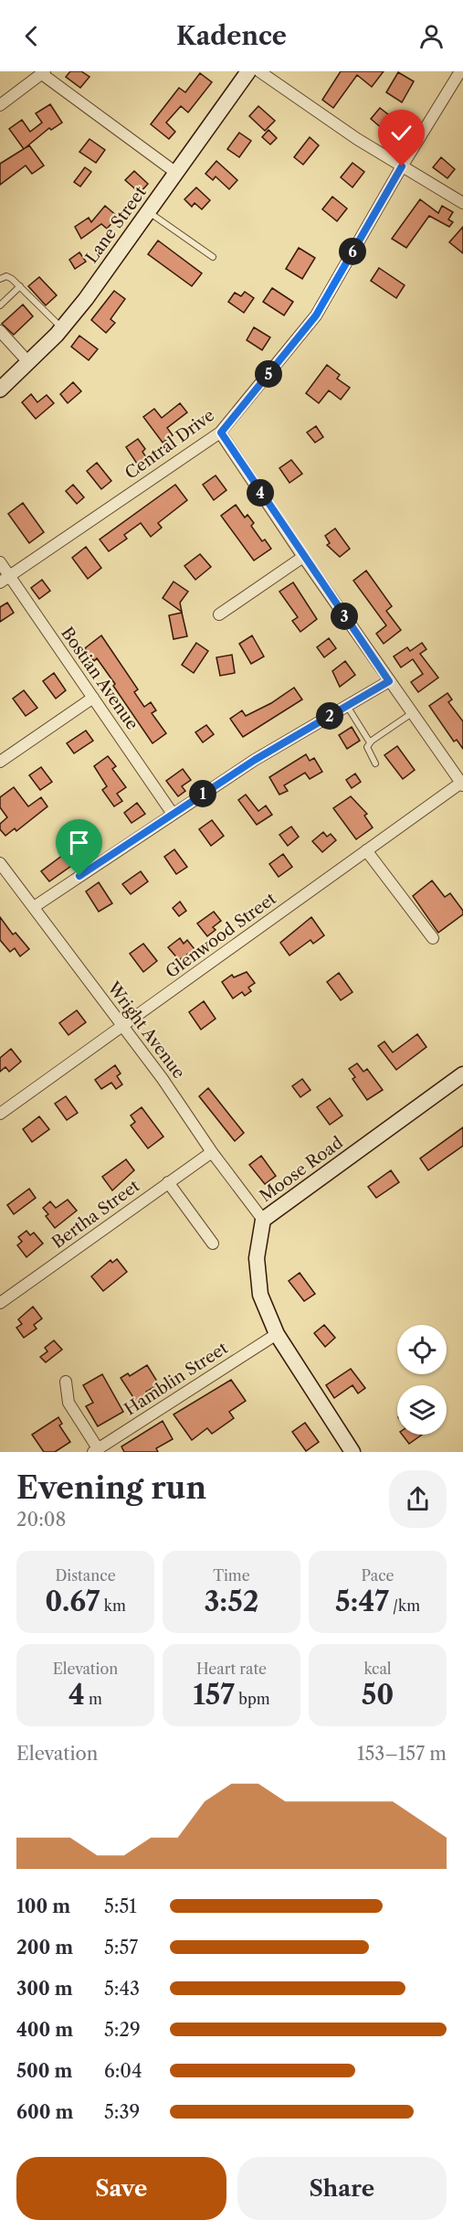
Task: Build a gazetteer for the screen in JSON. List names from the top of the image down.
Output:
{
  "streets": {
    "street": [
      "Lane Street",
      "Central Drive",
      "Bostian Avenue",
      "Glenwood Street",
      "Wright Avenue",
      "Moose Road",
      "Bertha Street",
      "Hamblin Street"
    ]
  },
  "crossings": [
    ["Central Drive", "Bostian Avenue"],
    ["Glenwood Street", "Wright Avenue"],
    ["Wright Avenue", "Moose Road"],
    ["Wright Avenue", "Bertha Street"],
    ["Moose Road", "Hamblin Street"]
  ],
  "page": {
    "header": "Kadence",
    "pins": [
      "6",
      "5",
      "4",
      "3",
      "2",
      "1"
    ],
    "heading": ["Evening run", "20:08"],
    "stats": [
      ["Distance", "0.67 km"],
      ["Time", "3:52"],
      ["Pace", "5:47 /km"],
      ["Elevation", "4 m"],
      ["Heart rate", "157 bpm"],
      ["kcal", "50"]
    ],
    "chart": ["Elevation", "153–157 m"],
    "list": [
      {
        "name": "100 m",
        "note": "5:51"
      },
      {
        "name": "200 m",
        "note": "5:57"
      },
      {
        "name": "300 m",
        "note": "5:43"
      },
      {
        "name": "400 m",
        "note": "5:29"
      },
      {
        "name": "500 m",
        "note": "6:04"
      },
      {
        "name": "600 m",
        "note": "5:39"
      }
    ],
    "buttons": ["Save", "Share"]
  }
}
